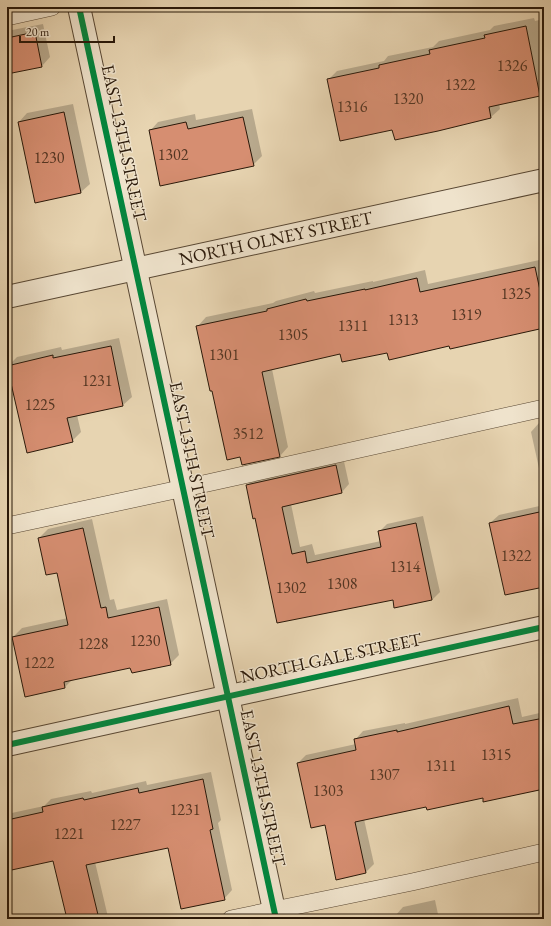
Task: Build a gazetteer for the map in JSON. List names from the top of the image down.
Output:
{
  "streets": {
    "street": ["EAST 13TH STREET", "NORTH OLNEY STREET", "NORTH GALE STREET"]
  },
  "crossings": [
    ["EAST 13TH STREET", "NORTH OLNEY STREET"],
    ["EAST 13TH STREET", "NORTH GALE STREET"]
  ],
  "house_numbers": [
    "1326",
    "1322",
    "1320",
    "1316",
    "1302",
    "1230",
    "1325",
    "1319",
    "1313",
    "1311",
    "1305",
    "1301",
    "1231",
    "1225",
    "3512",
    "1322",
    "1314",
    "1308",
    "1302",
    "1230",
    "1228",
    "1222",
    "1315",
    "1311",
    "1307",
    "1303",
    "1231",
    "1227",
    "1221"
  ],
  "scale_bar": "20 m"
}
